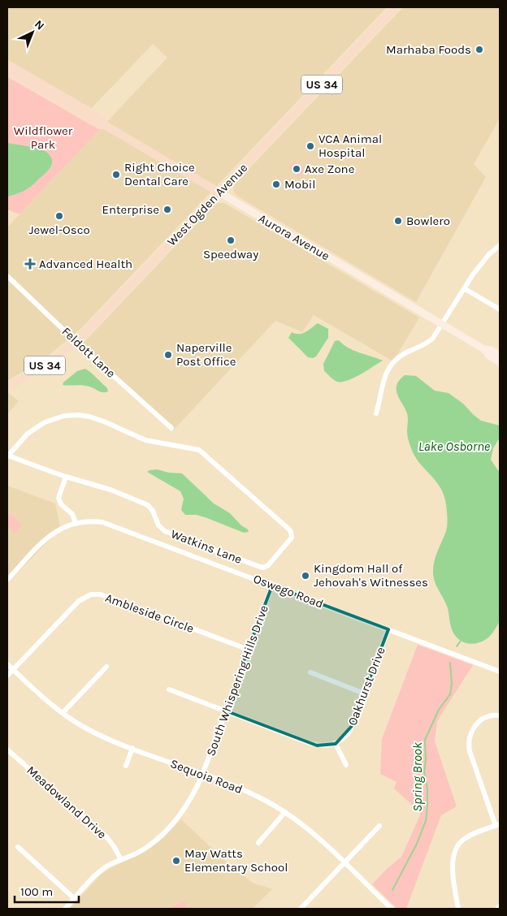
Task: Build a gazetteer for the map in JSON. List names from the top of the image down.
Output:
{
  "streets": {
    "main road": ["US 34", "West Ogden Avenue", "Aurora Avenue"],
    "street": [
      "Feldott Lane",
      "Watkins Lane",
      "Oswego Road",
      "Ambleside Circle",
      "South Whispering Hills Drive",
      "Oakhurst Drive",
      "Sequoia Road",
      "Meadowland Drive"
    ]
  },
  "crossings": [
    ["West Ogden Avenue", "Aurora Avenue"],
    ["West Ogden Avenue", "Feldott Lane"],
    ["Oswego Road", "South Whispering Hills Drive"],
    ["Oswego Road", "Oakhurst Drive"],
    ["Ambleside Circle", "South Whispering Hills Drive"],
    ["Ambleside Circle", "Sequoia Road"],
    ["South Whispering Hills Drive", "Sequoia Road"],
    ["South Whispering Hills Drive", "Meadowland Drive"]
  ],
  "water": ["Lake Osborne", "Spring Brook"],
  "parks": ["Wildflower Park"],
  "places": {
    "other": [
      "Marhaba Foods",
      "VCA Animal Hospital",
      "Axe Zone",
      "Right Choice Dental Care",
      "Mobil",
      "Enterprise",
      "Jewel-Osco",
      "Bowlero",
      "Speedway",
      "Naperville Post Office",
      "Kingdom Hall of Jehovah's Witnesses",
      "May Watts Elementary School"
    ],
    "health": ["Advanced Health"]
  },
  "scale_bar": "100 m",
  "north": "top right"
}
